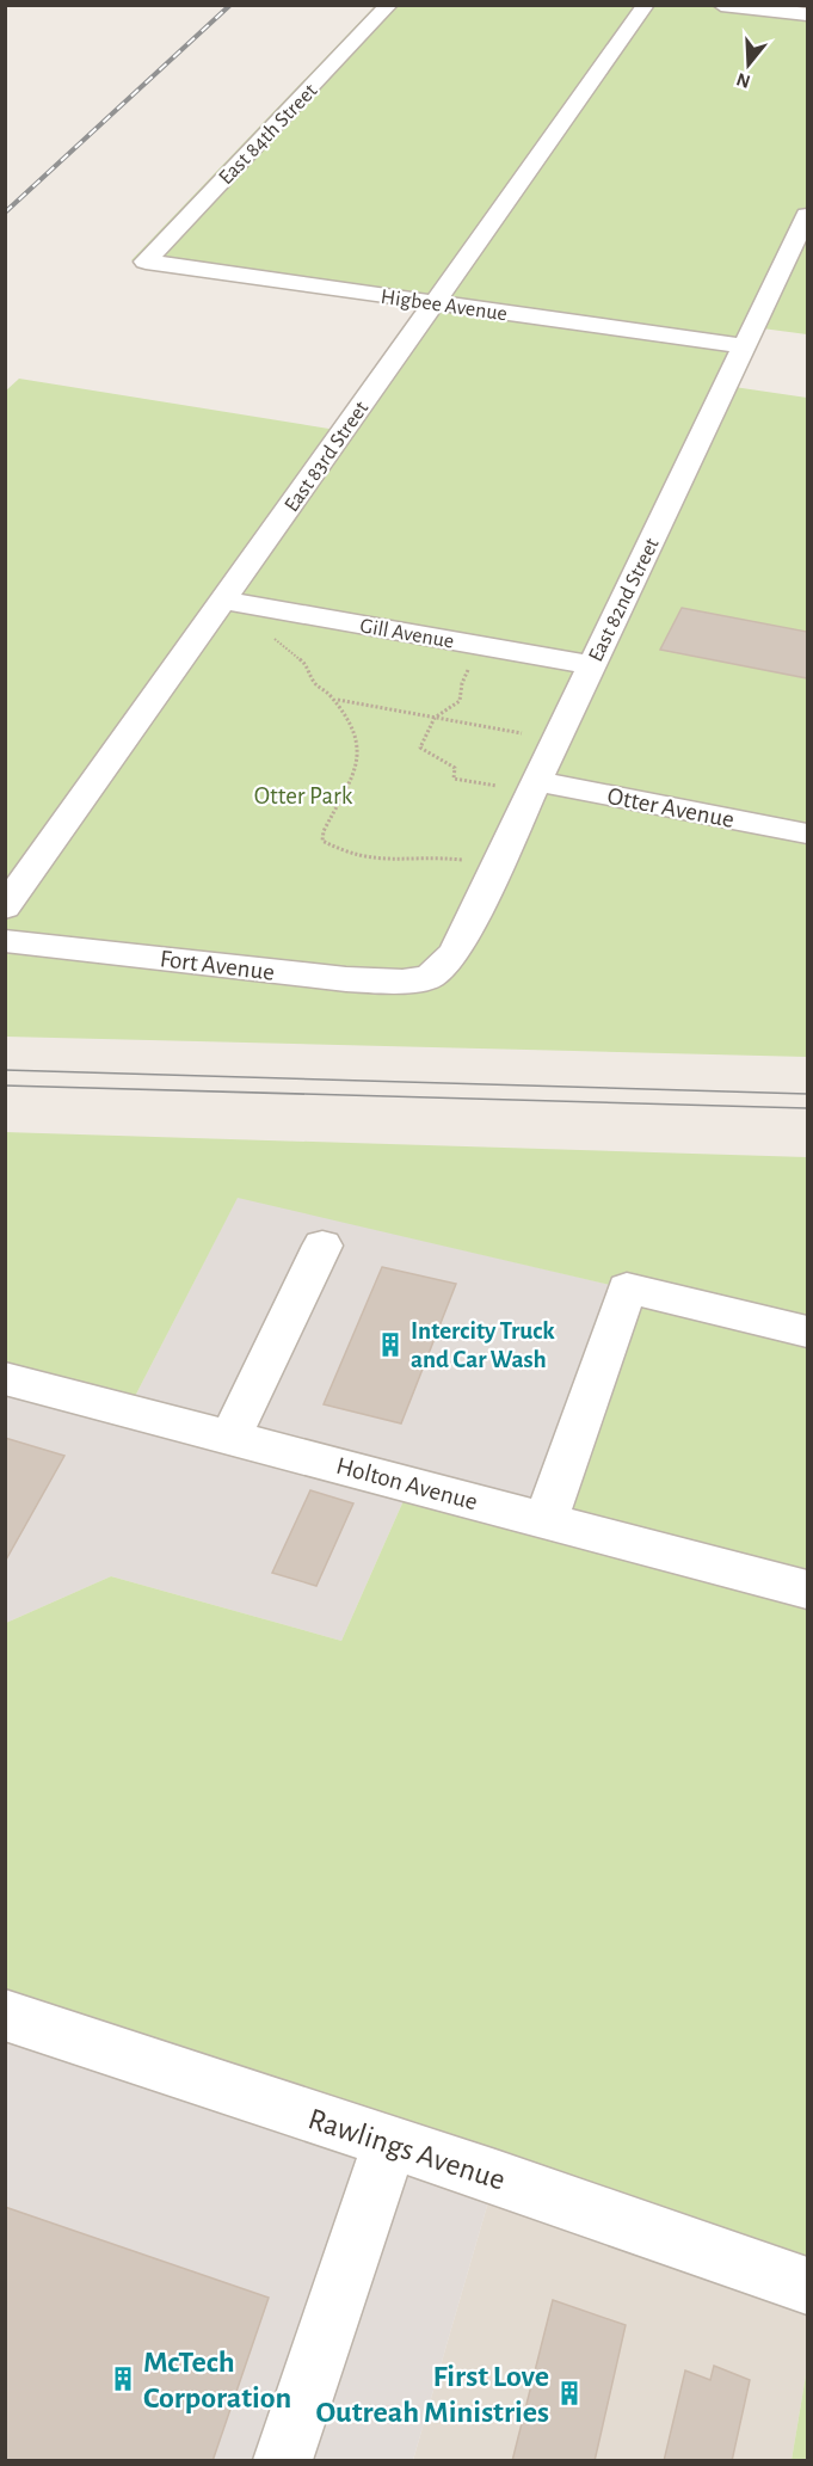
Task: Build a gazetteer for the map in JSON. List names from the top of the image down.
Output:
{
  "streets": {
    "street": [
      "East 84th Street",
      "Higbee Avenue",
      "East 83rd Street",
      "East 82nd Street",
      "Gill Avenue",
      "Otter Avenue",
      "Fort Avenue",
      "Holton Avenue",
      "Rawlings Avenue"
    ]
  },
  "crossings": [
    ["East 84th Street", "Higbee Avenue"],
    ["Higbee Avenue", "East 83rd Street"],
    ["Higbee Avenue", "East 82nd Street"],
    ["East 83rd Street", "Gill Avenue"],
    ["East 82nd Street", "Gill Avenue"],
    ["East 82nd Street", "Otter Avenue"],
    ["East 82nd Street", "Fort Avenue"]
  ],
  "parks": ["Otter Park"],
  "places": {
    "building": ["Intercity Truck and Car Wash", "McTech Corporation", "First Love Outreah Ministries"]
  },
  "north": "bottom"
}
